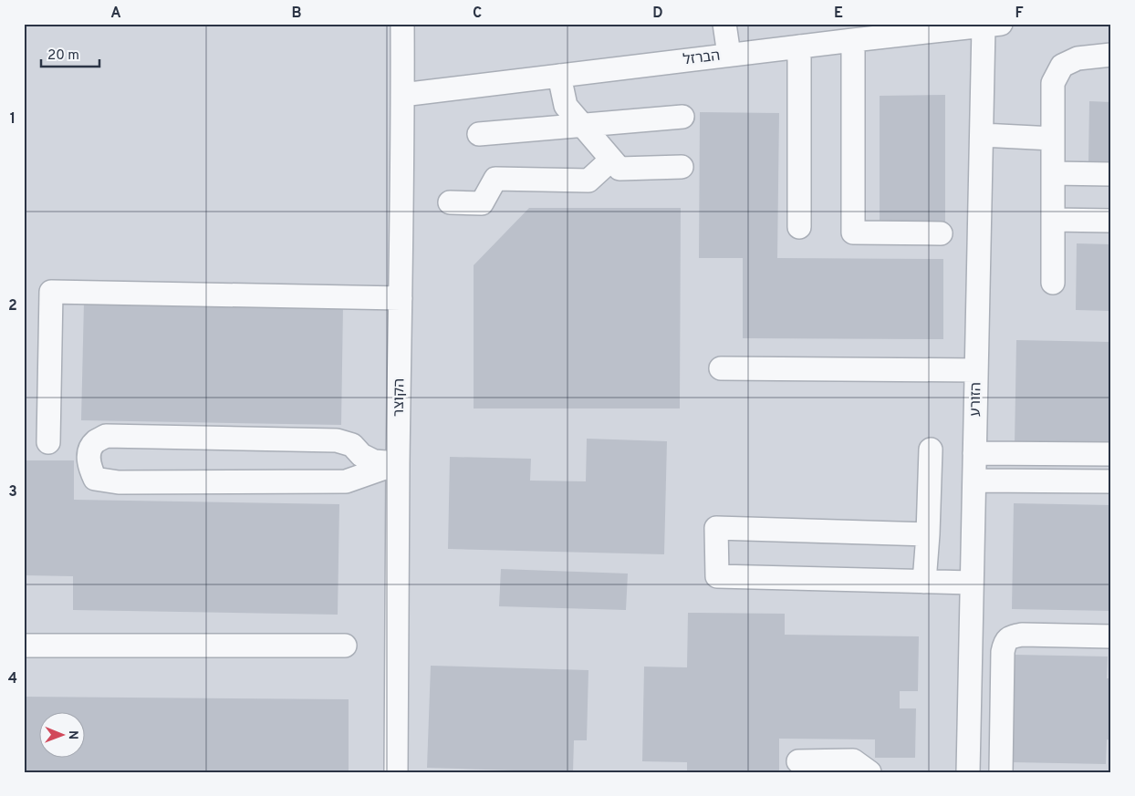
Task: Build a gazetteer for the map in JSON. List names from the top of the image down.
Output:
{
  "streets": {
    "street": ["הברזל", "הקוצר", "הזורע"]
  },
  "crossings": [
    ["הברזל", "הקוצר"],
    ["הברזל", "הזורע"]
  ],
  "scale_bar": "20 m",
  "north": "right",
  "grid": {
    "columns": [
      "A",
      "B",
      "C",
      "D",
      "E",
      "F"
    ],
    "rows": [
      "1",
      "2",
      "3",
      "4"
    ]
  }
}
